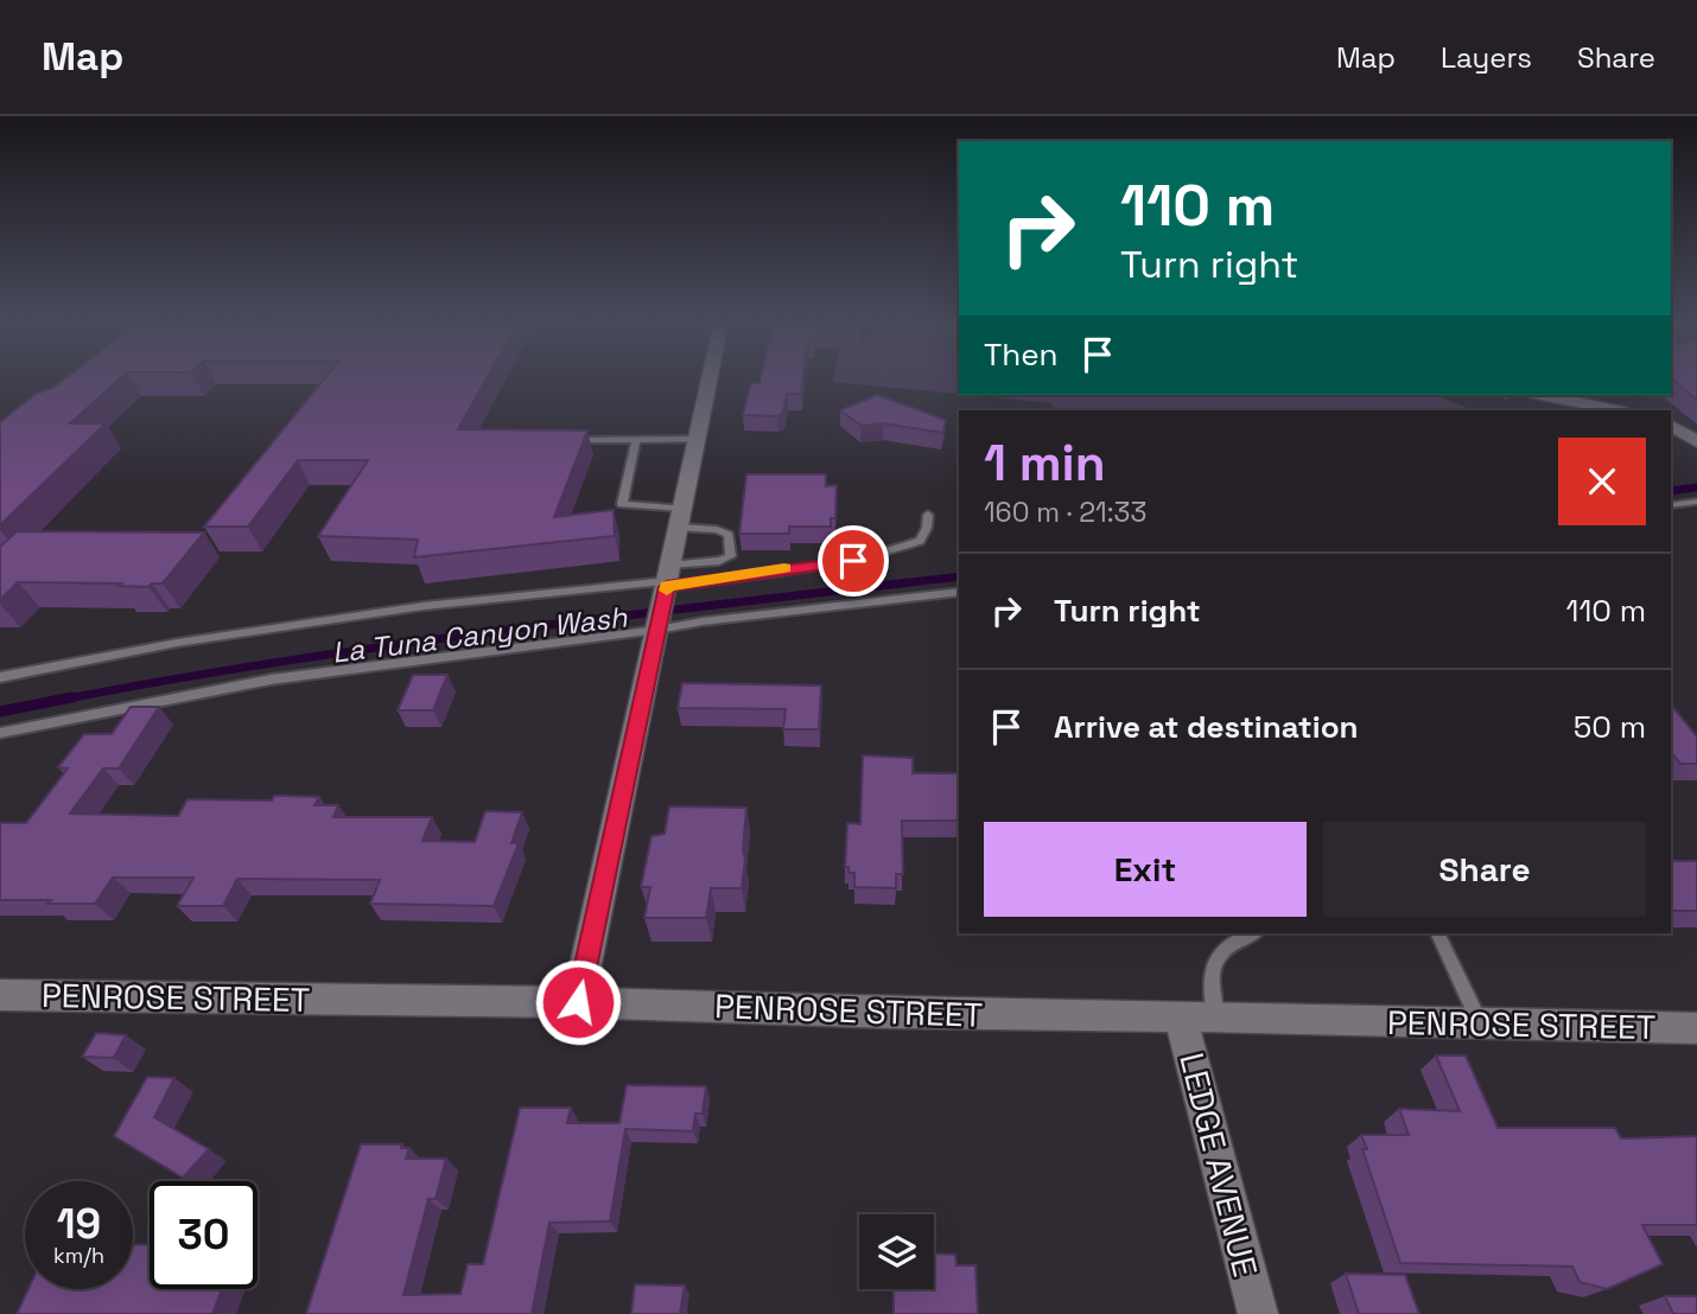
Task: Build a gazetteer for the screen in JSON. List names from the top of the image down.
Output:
{
  "streets": {
    "street": ["PENROSE STREET", "LEDGE AVENUE"]
  },
  "crossings": [
    ["PENROSE STREET", "LEDGE AVENUE"]
  ],
  "water": ["La Tuna Canyon Wash"],
  "page": {
    "header": "Map",
    "nav": ["Map", "Layers", "Share"],
    "turn": ["110 m", "Turn right"],
    "then": "Then",
    "heading": ["1 min", "160 m · 21:33"],
    "list": [
      {
        "name": "Turn right",
        "value": "110 m"
      },
      {
        "name": "Arrive at destination",
        "value": "50 m"
      }
    ],
    "buttons": ["Exit", "Share"],
    "speed": "19 km/h",
    "limit": "30"
  }
}
